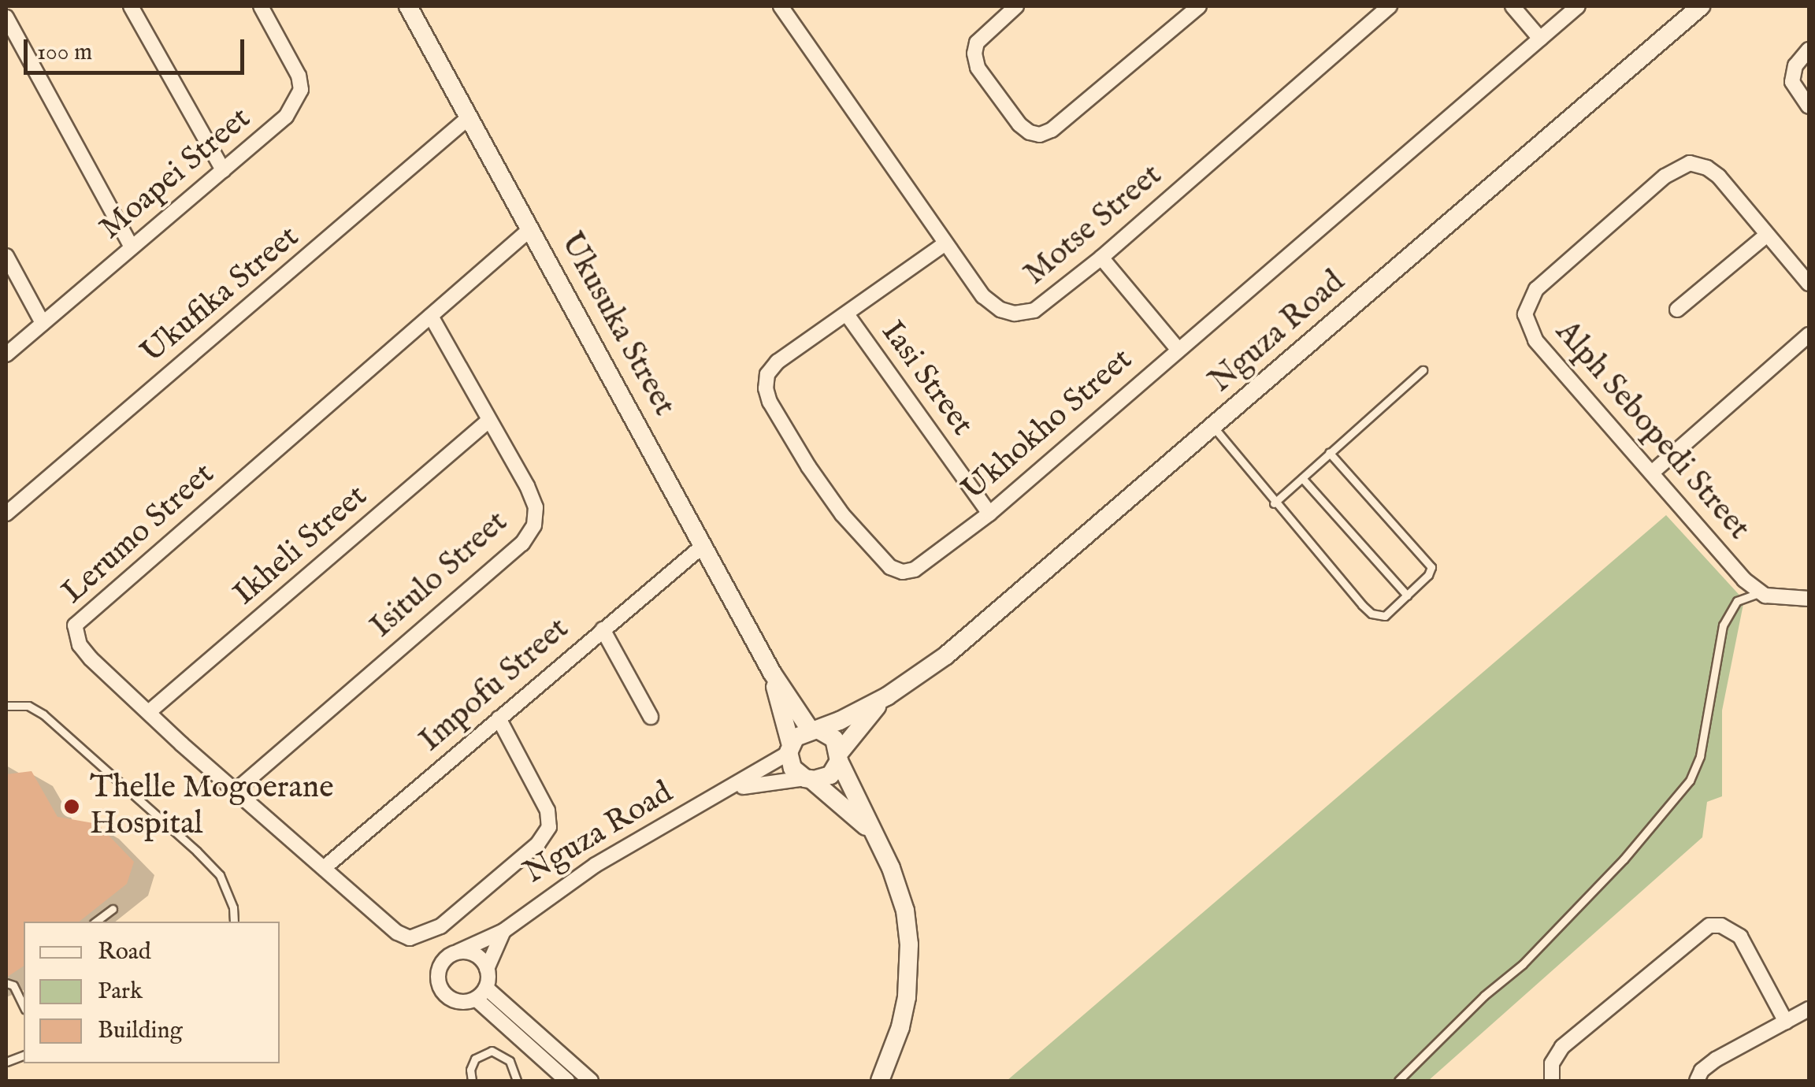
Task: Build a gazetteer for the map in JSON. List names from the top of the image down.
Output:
{
  "streets": {
    "street": [
      "Moapei Street",
      "Motse Street",
      "Ukufika Street",
      "Ukusuka Street",
      "Nguza Road",
      "Iasi Street",
      "Ukhokho Street",
      "Alph Sebopedi Street",
      "Lerumo Street",
      "Ikheli Street",
      "Isitulo Street",
      "Impofu Street"
    ]
  },
  "crossings": [
    ["Motse Street", "Ukhokho Street"],
    ["Ukufika Street", "Ukusuka Street"],
    ["Ukusuka Street", "Nguza Road"],
    ["Ukusuka Street", "Lerumo Street"],
    ["Ukusuka Street", "Impofu Street"],
    ["Iasi Street", "Ukhokho Street"],
    ["Lerumo Street", "Ikheli Street"],
    ["Lerumo Street", "Isitulo Street"],
    ["Lerumo Street", "Impofu Street"],
    ["Ikheli Street", "Isitulo Street"]
  ],
  "places": ["Thelle Mogoerane Hospital"],
  "legend": ["Road", "Park", "Building"],
  "scale_bar": "100 m"
}
